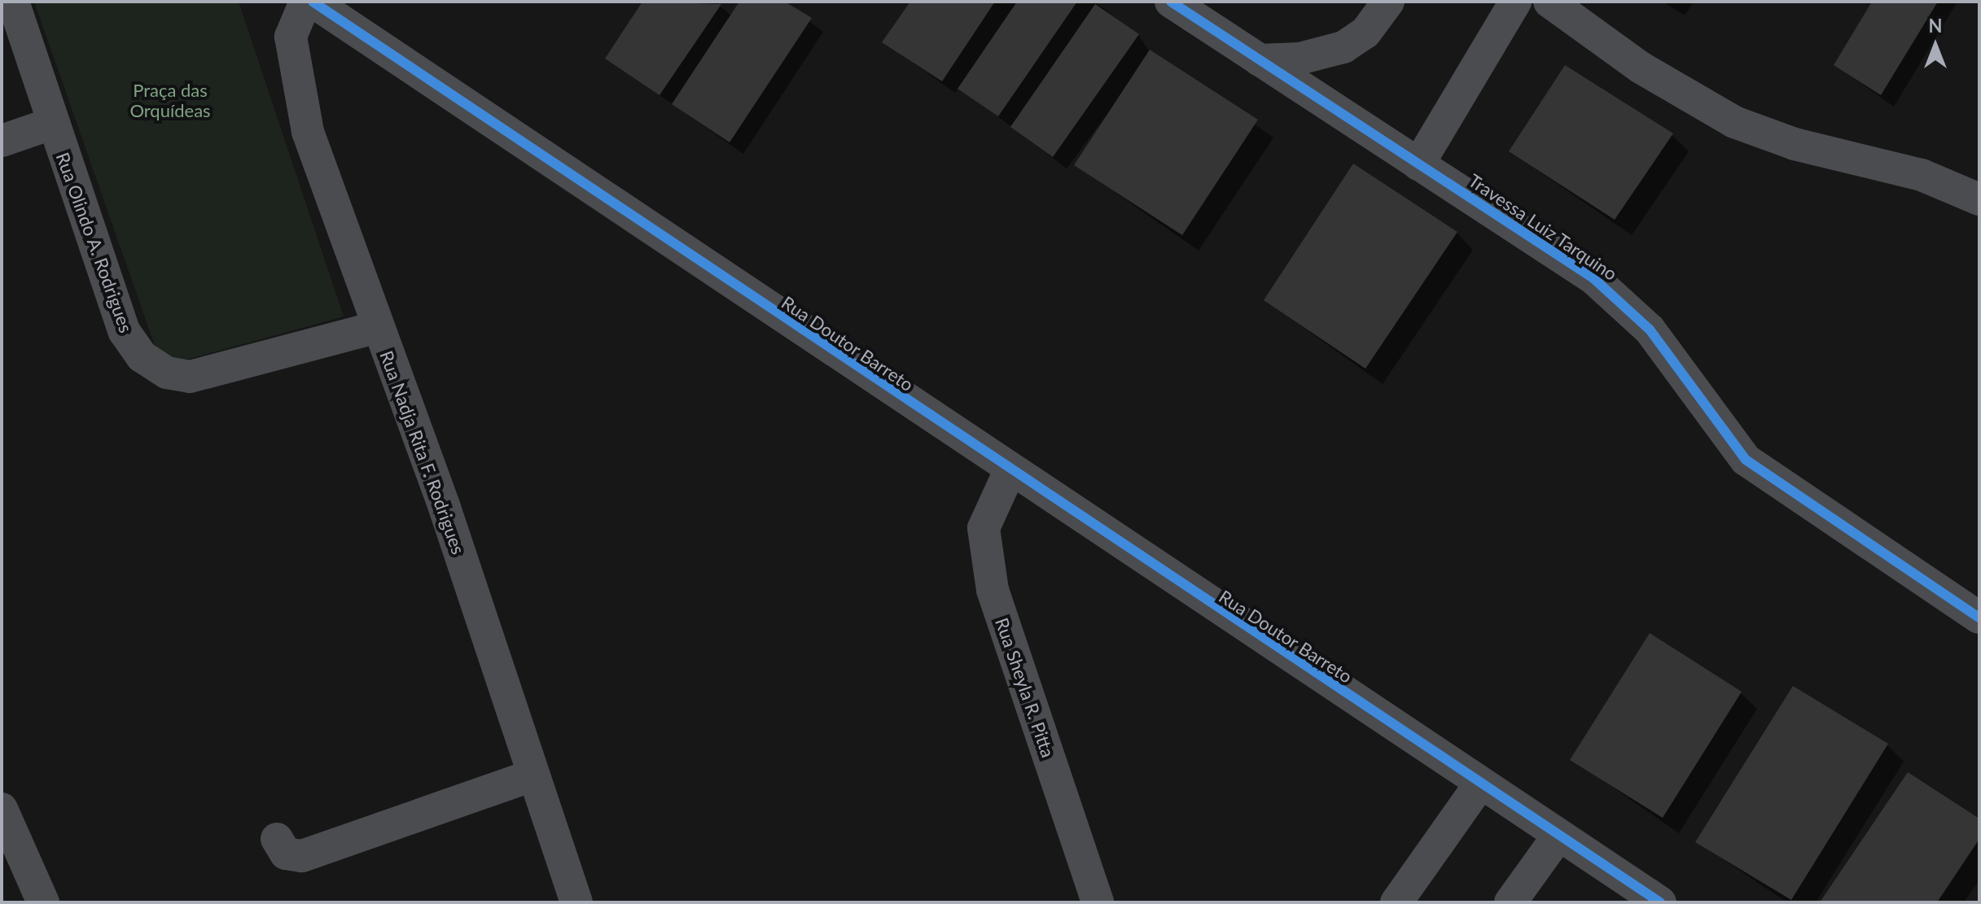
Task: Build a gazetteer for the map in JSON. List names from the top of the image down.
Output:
{
  "streets": {
    "street": [
      "Travessa Luiz Tarquino",
      "Rua Olindo A. Rodrigues",
      "Rua Doutor Barreto",
      "Rua Nadja Rita F. Rodrigues",
      "Rua Sheyla R. Pitta"
    ]
  },
  "crossings": [
    ["Rua Olindo A. Rodrigues", "Rua Nadja Rita F. Rodrigues"],
    ["Rua Doutor Barreto", "Rua Sheyla R. Pitta"]
  ],
  "parks": ["Praça das Orquídeas"],
  "north": "top"
}
